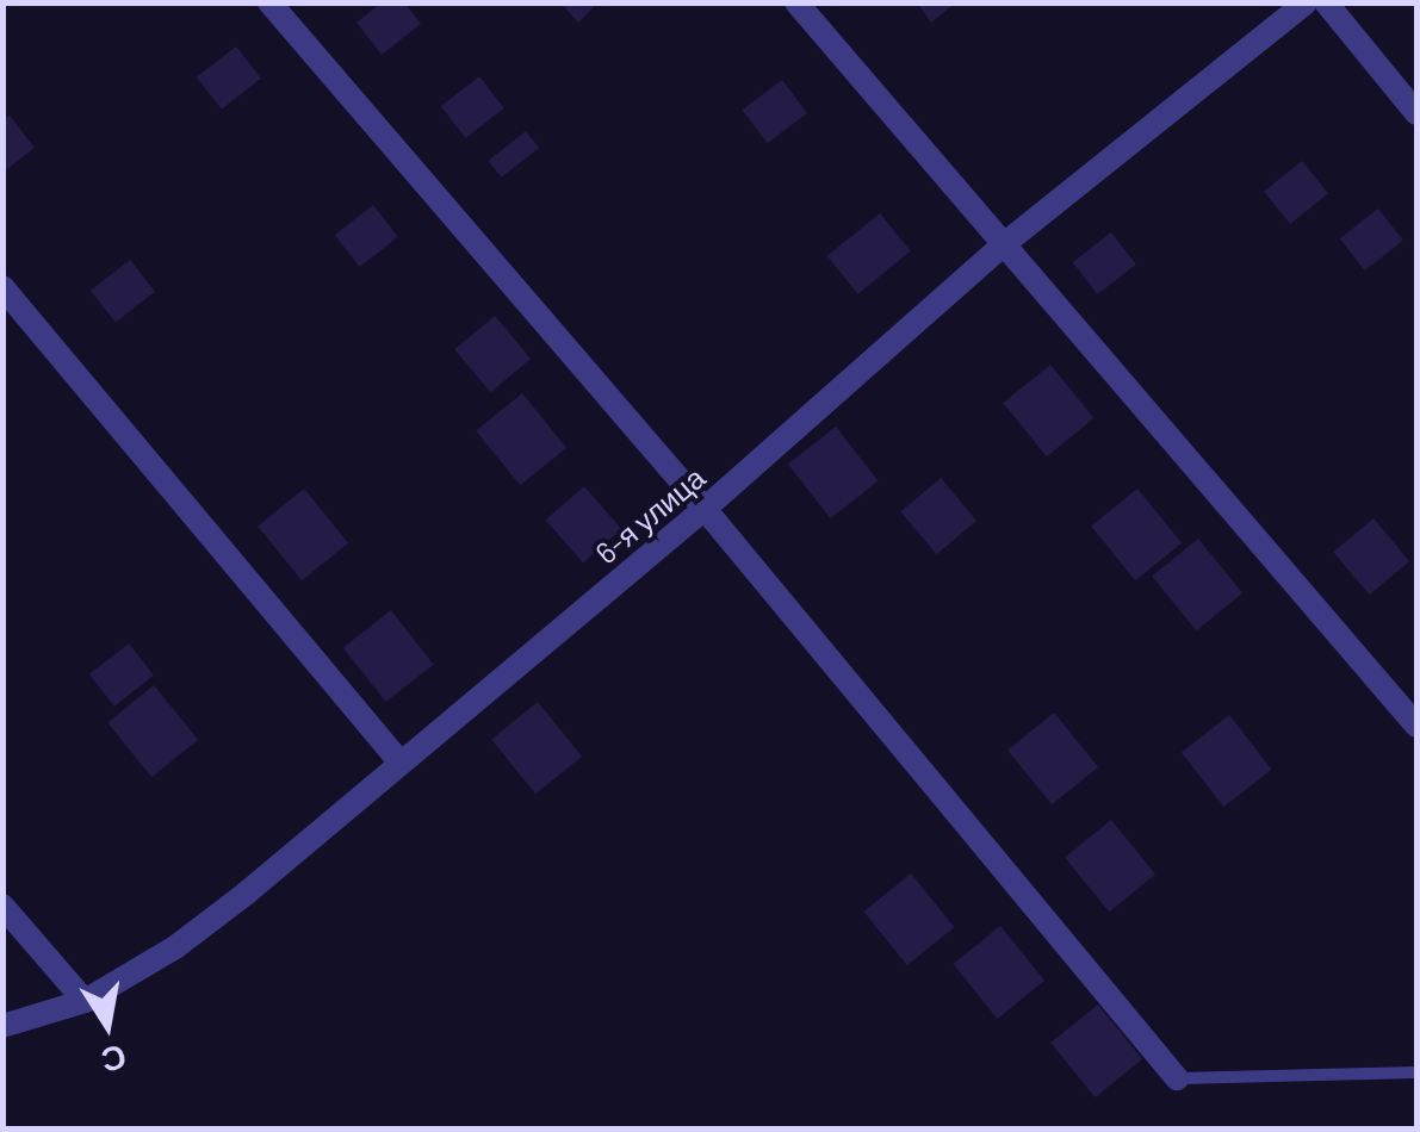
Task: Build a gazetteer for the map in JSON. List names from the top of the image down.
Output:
{
  "streets": {
    "street": ["6-я улица"]
  },
  "north": "bottom"
}
